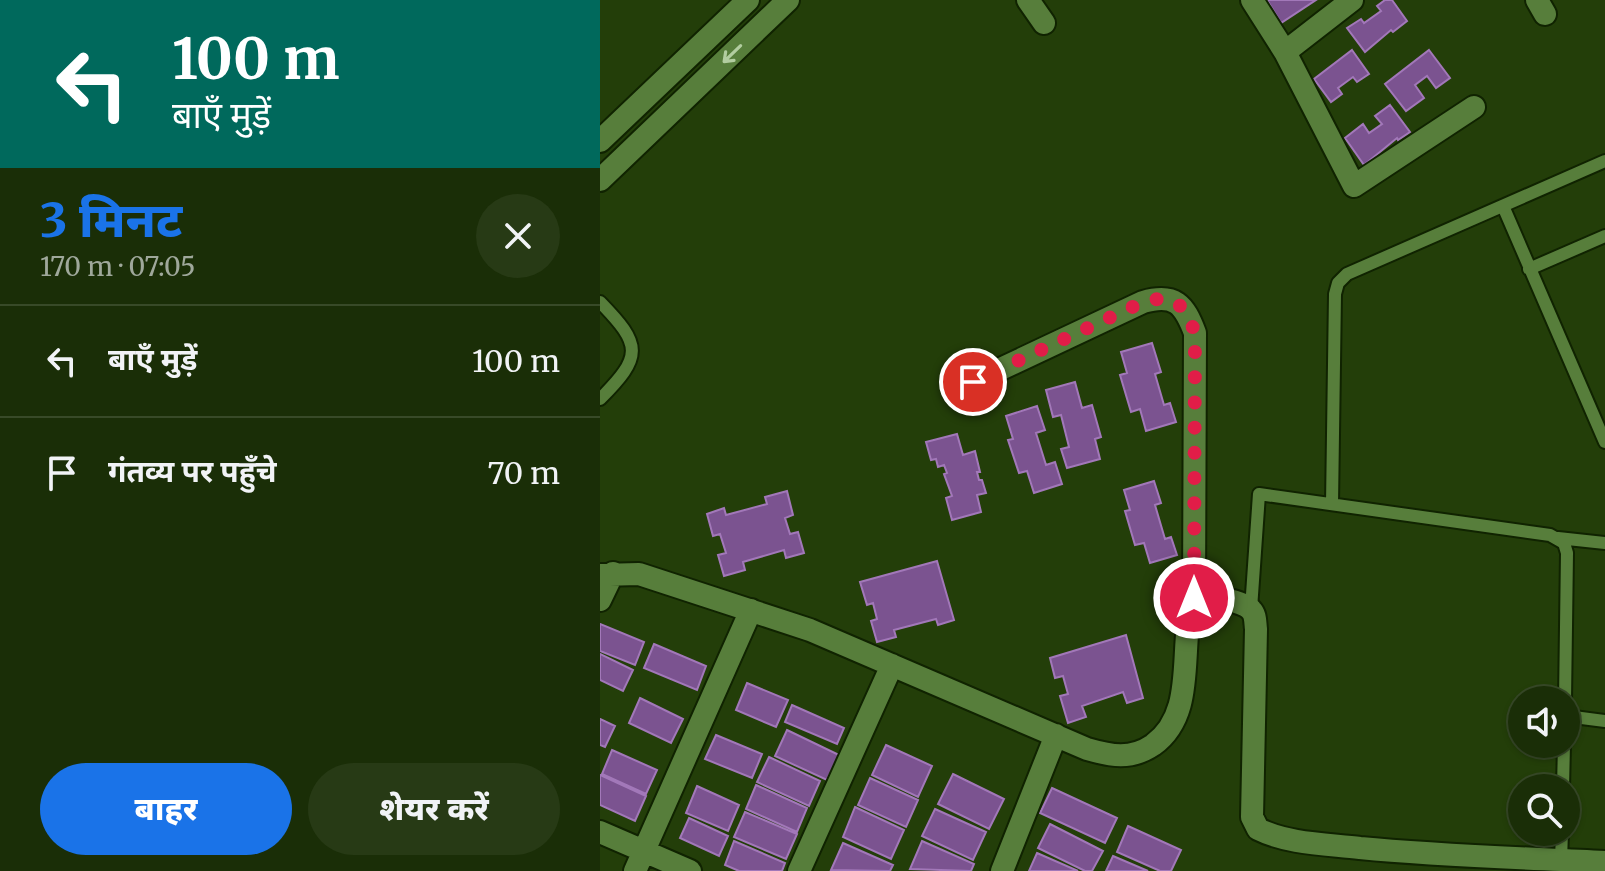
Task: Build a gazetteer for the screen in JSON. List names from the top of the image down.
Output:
{
  "page": {
    "turn": ["100 m", "बाएँ मुड़ें"],
    "heading": ["3 मिनट", "170 m · 07:05"],
    "list": [
      {
        "name": "बाएँ मुड़ें",
        "value": "100 m"
      },
      {
        "name": "गंतव्य पर पहुँचे",
        "value": "70 m"
      }
    ],
    "buttons": ["बाहर", "शेयर करें"]
  }
}
